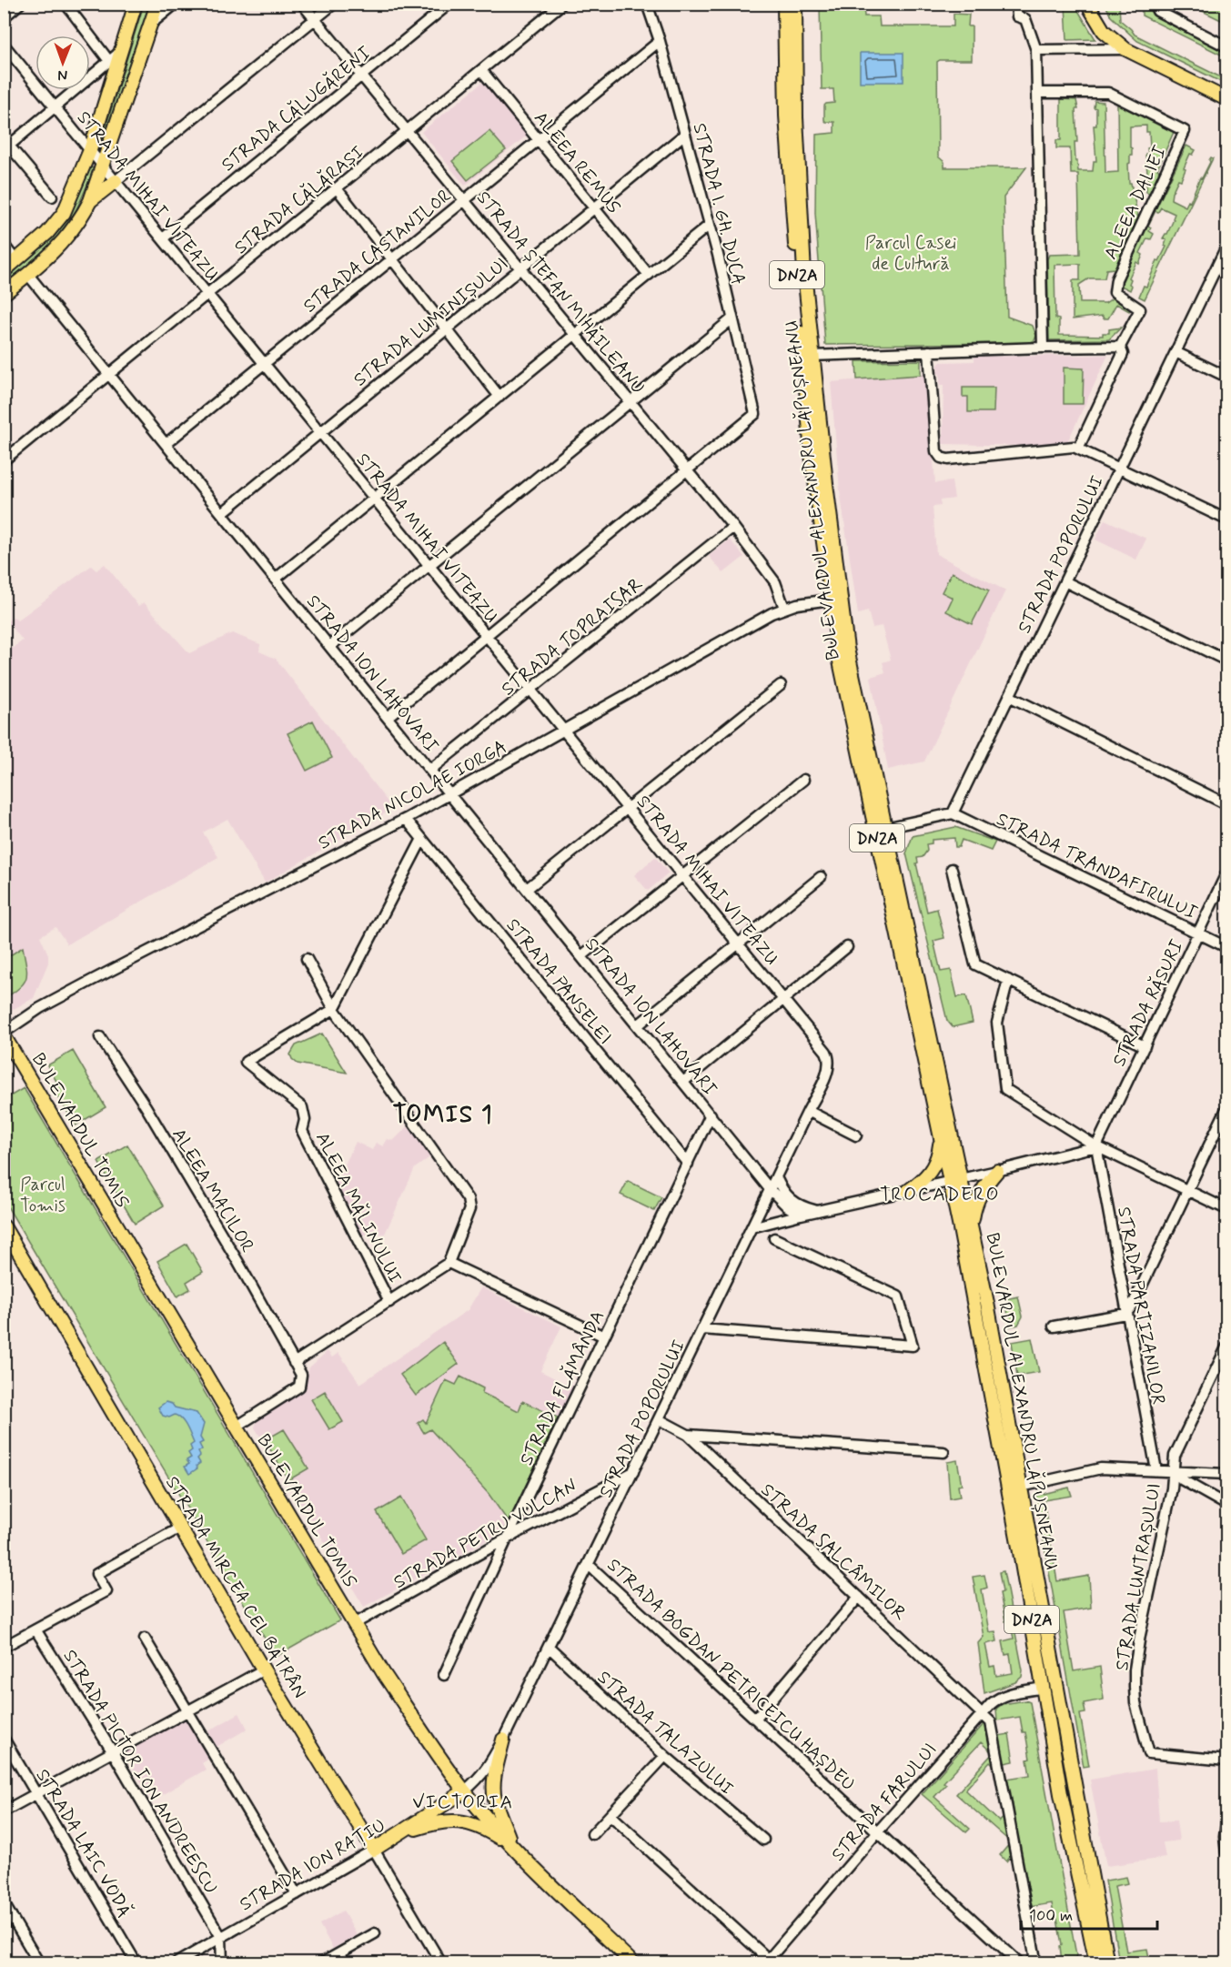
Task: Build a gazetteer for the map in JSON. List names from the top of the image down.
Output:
{
  "streets": {
    "main road": [
      "DN2A",
      "BULEVARDUL ALEXANDRU LĂPUȘNEANU",
      "BULEVARDUL TOMIS",
      "STRADA MIRCEA CEL BĂTRÂN",
      "STRADA ION RAȚIU"
    ],
    "street": [
      "STRADA CĂLUGĂRENI",
      "ALEEA REMUS",
      "STRADA MIHAI VITEAZU",
      "STRADA CĂLĂRAȘI",
      "ALEEA DALIEI",
      "STRADA I. GH. DUCA",
      "STRADA CASTANILOR",
      "STRADA ȘTEFAN MIHĂILEANU",
      "STRADA LUMINIȘULUI",
      "STRADA POPORULUI",
      "STRADA TOPRAISAR",
      "STRADA ION LAHOVARI",
      "STRADA NICOLAE IORGA",
      "STRADA TRANDAFIRULUI",
      "STRADA PANSELEI",
      "STRADA RĂSURI",
      "ALEEA MACILOR",
      "ALEEA MĂLINULUI",
      "STRADA PARTIZANILOR",
      "STRADA FLĂMÂNDA",
      "STRADA PETRU VULCAN",
      "STRADA SALCÂMILOR",
      "STRADA LUNTRAȘULUI",
      "STRADA BOGDAN PETRICEICU HAȘDEU",
      "STRADA TALAZULUI",
      "STRADA PICTOR ION ANDREESCU",
      "STRADA FARULUI",
      "STRADA LAIC VODĂ"
    ]
  },
  "crossings": [
    ["STRADA CĂLUGĂRENI", "STRADA MIHAI VITEAZU"],
    ["STRADA CĂLUGĂRENI", "STRADA ȘTEFAN MIHĂILEANU"],
    ["ALEEA REMUS", "STRADA CĂLĂRAȘI"],
    ["ALEEA REMUS", "STRADA CASTANILOR"],
    ["ALEEA REMUS", "STRADA LUMINIȘULUI"],
    ["STRADA MIHAI VITEAZU", "STRADA CĂLĂRAȘI"],
    ["STRADA MIHAI VITEAZU", "STRADA CASTANILOR"],
    ["STRADA MIHAI VITEAZU", "STRADA LUMINIȘULUI"],
    ["STRADA MIHAI VITEAZU", "STRADA POPORULUI"],
    ["STRADA MIHAI VITEAZU", "STRADA TOPRAISAR"],
    ["STRADA MIHAI VITEAZU", "STRADA NICOLAE IORGA"],
    ["STRADA CĂLĂRAȘI", "STRADA ȘTEFAN MIHĂILEANU"],
    ["STRADA CĂLĂRAȘI", "STRADA ION LAHOVARI"],
    ["STRADA I. GH. DUCA", "STRADA CASTANILOR"],
    ["STRADA I. GH. DUCA", "STRADA ȘTEFAN MIHĂILEANU"],
    ["STRADA I. GH. DUCA", "STRADA LUMINIȘULUI"],
    ["STRADA CASTANILOR", "STRADA ȘTEFAN MIHĂILEANU"],
    ["STRADA CASTANILOR", "STRADA ION LAHOVARI"],
    ["STRADA ȘTEFAN MIHĂILEANU", "STRADA LUMINIȘULUI"],
    ["STRADA ȘTEFAN MIHĂILEANU", "STRADA TOPRAISAR"],
    ["STRADA ȘTEFAN MIHĂILEANU", "STRADA NICOLAE IORGA"],
    ["STRADA LUMINIȘULUI", "STRADA ION LAHOVARI"],
    ["BULEVARDUL ALEXANDRU LĂPUȘNEANU", "STRADA NICOLAE IORGA"],
    ["BULEVARDUL ALEXANDRU LĂPUȘNEANU", "STRADA FARULUI"],
    ["STRADA POPORULUI", "STRADA ION LAHOVARI"],
    ["STRADA POPORULUI", "STRADA TRANDAFIRULUI"],
    ["STRADA POPORULUI", "BULEVARDUL TOMIS"],
    ["STRADA POPORULUI", "STRADA PETRU VULCAN"],
    ["STRADA POPORULUI", "STRADA SALCÂMILOR"],
    ["STRADA POPORULUI", "STRADA BOGDAN PETRICEICU HAȘDEU"],
    ["STRADA POPORULUI", "STRADA TALAZULUI"],
    ["STRADA POPORULUI", "STRADA ION RAȚIU"],
    ["STRADA TOPRAISAR", "STRADA ION LAHOVARI"],
    ["STRADA ION LAHOVARI", "STRADA NICOLAE IORGA"],
    ["STRADA ION LAHOVARI", "STRADA FLĂMÂNDA"],
    ["STRADA NICOLAE IORGA", "STRADA PANSELEI"],
    ["STRADA NICOLAE IORGA", "BULEVARDUL TOMIS"],
    ["STRADA TRANDAFIRULUI", "STRADA RĂSURI"],
    ["STRADA PANSELEI", "STRADA FLĂMÂNDA"],
    ["STRADA RĂSURI", "STRADA PARTIZANILOR"],
    ["BULEVARDUL TOMIS", "STRADA PETRU VULCAN"],
    ["BULEVARDUL TOMIS", "STRADA ION RAȚIU"],
    ["ALEEA MACILOR", "ALEEA MĂLINULUI"],
    ["STRADA FLĂMÂNDA", "STRADA PETRU VULCAN"],
    ["STRADA SALCÂMILOR", "STRADA FARULUI"],
    ["STRADA MIRCEA CEL BĂTRÂN", "STRADA ION RAȚIU"],
    ["STRADA BOGDAN PETRICEICU HAȘDEU", "STRADA FARULUI"],
    ["STRADA PICTOR ION ANDREESCU", "STRADA ION RAȚIU"]
  ],
  "districts": ["TOMIS 1", "TROCADERO", "VICTORIA"],
  "parks": ["Parcul Casei de Cultură", "Parcul Tomis"],
  "scale_bar": "100 m",
  "north": "bottom"
}
